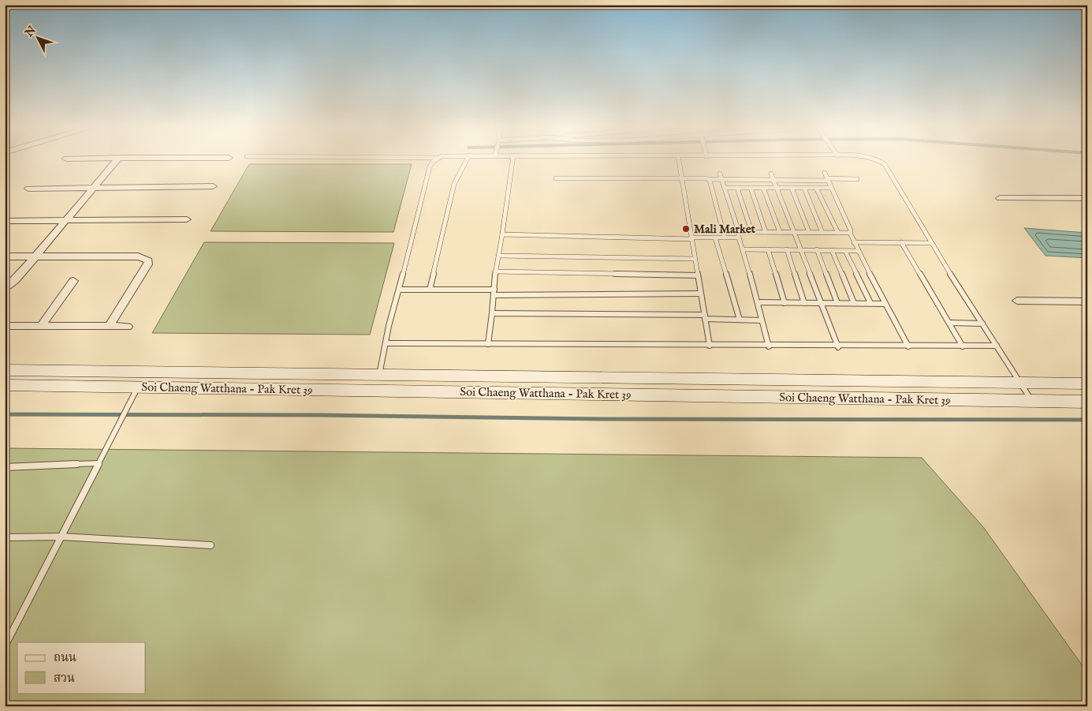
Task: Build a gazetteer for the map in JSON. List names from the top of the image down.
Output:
{
  "streets": {
    "main road": ["Soi Chaeng Watthana - Pak Kret 39"]
  },
  "places": ["Mali Market"],
  "legend": ["ถนน", "สวน"],
  "north": "top left"
}
